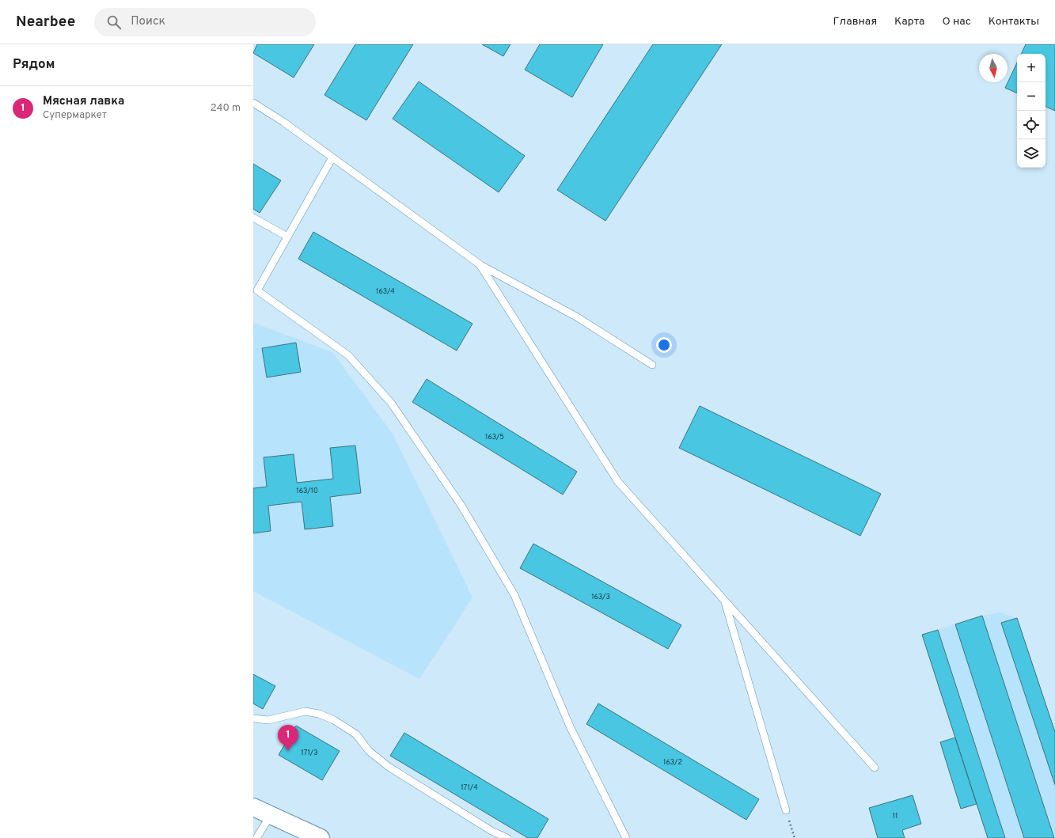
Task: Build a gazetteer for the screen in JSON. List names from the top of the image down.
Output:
{
  "house_numbers": [
    "163/4",
    "163/5",
    "163/10",
    "163/3",
    "171/3",
    "163/2",
    "171/4",
    "11"
  ],
  "north": "bottom",
  "page": {
    "header": "Nearbee",
    "search": "Поиск",
    "nav": [
      "Главная",
      "Карта",
      "О нас",
      "Контакты"
    ],
    "heading": "Рядом",
    "map_buttons": ["+", "−"],
    "list": [
      {
        "mark": "1",
        "name": "Мясная лавка",
        "note": "Супермаркет",
        "value": "240 m"
      }
    ],
    "pins": "1"
  }
}
